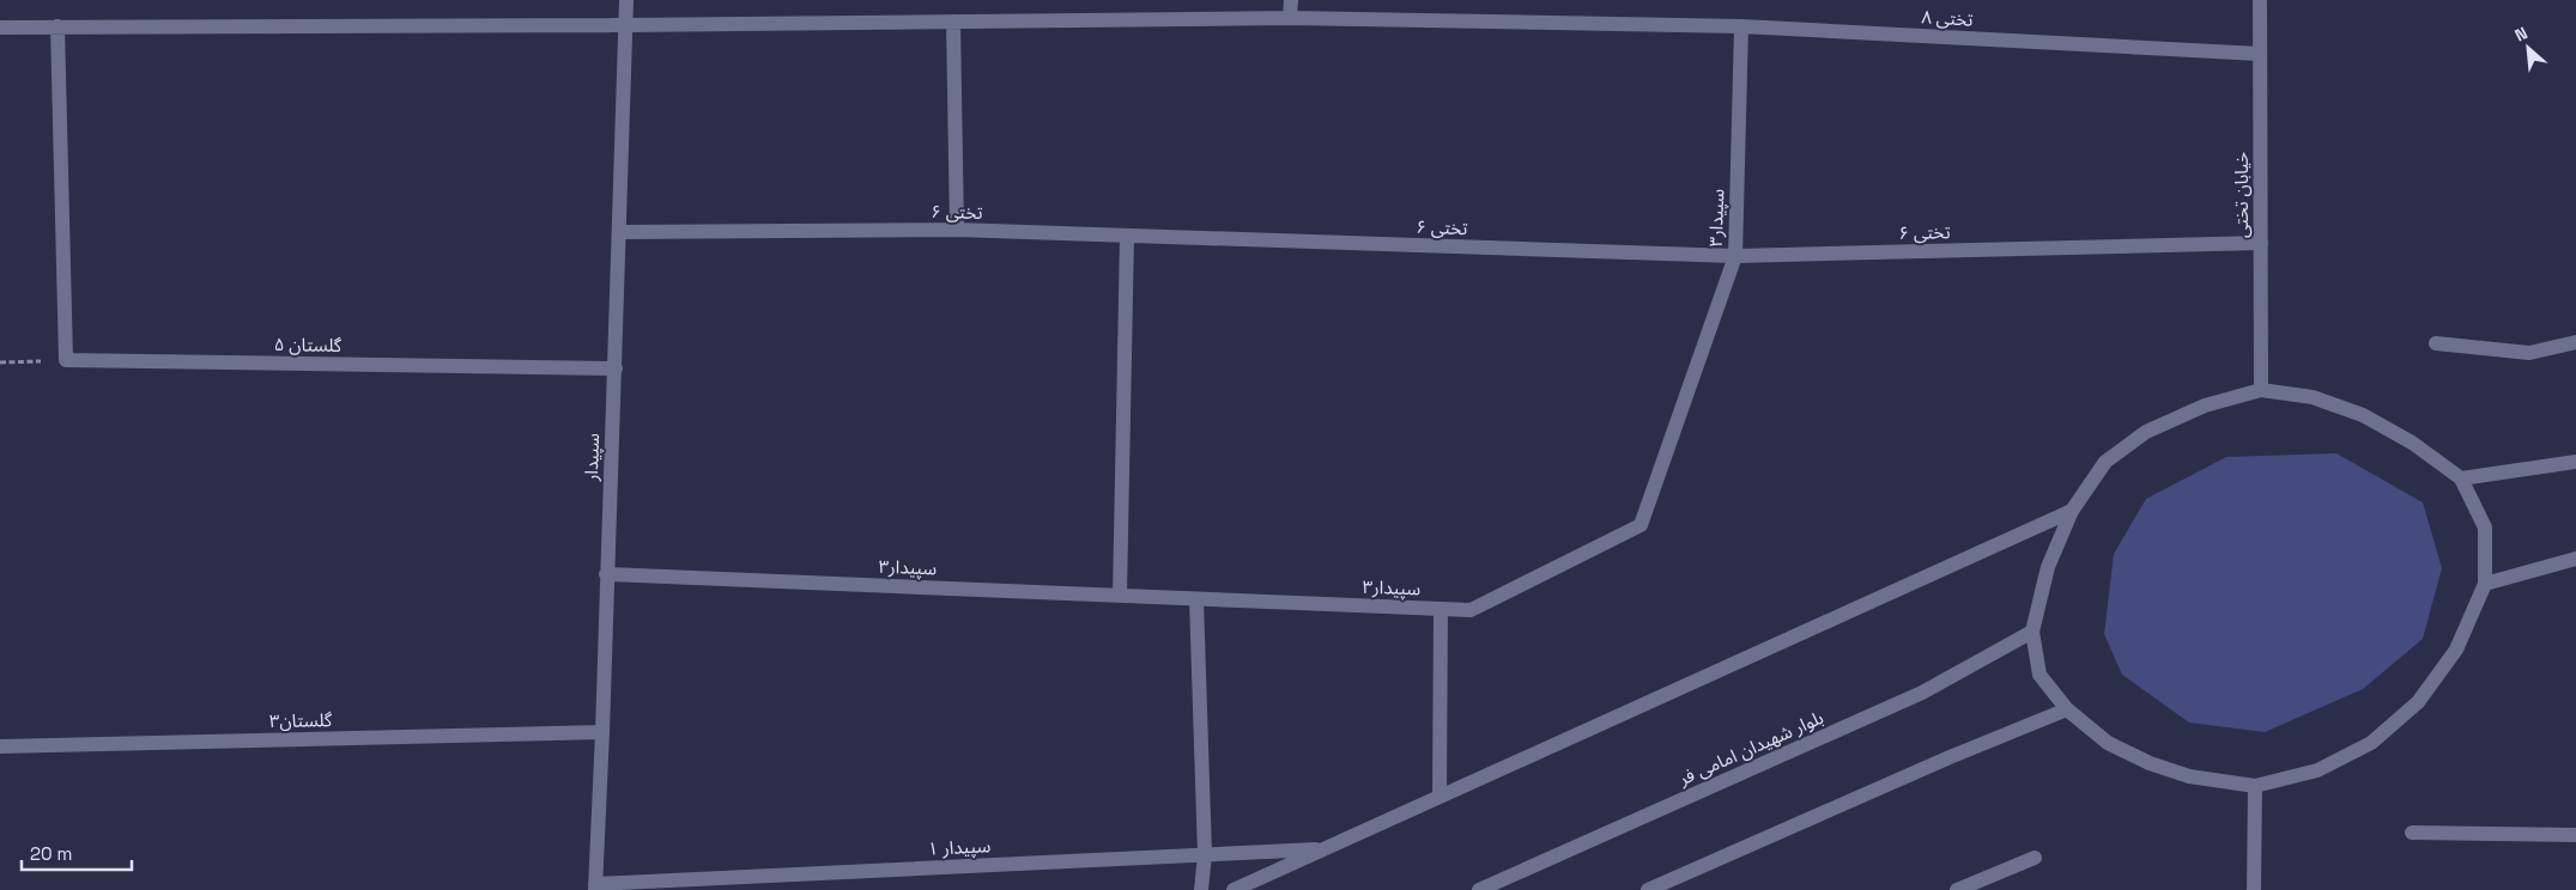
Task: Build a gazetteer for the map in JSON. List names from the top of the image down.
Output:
{
  "streets": {
    "street": [
      "تختی ۸",
      "خیابان تختی",
      "تختی ۶",
      "سپیدار۳",
      "گلستان ۵",
      "سپیدار",
      "گلستان۳",
      "بلوار شهیدان امامی فر",
      "سپیدار ۱"
    ]
  },
  "crossings": [
    ["تختی ۸", "خیابان تختی"],
    ["تختی ۸", "سپیدار۳"],
    ["تختی ۸", "سپیدار"],
    ["خیابان تختی", "تختی ۶"],
    ["تختی ۶", "سپیدار۳"],
    ["تختی ۶", "سپیدار"],
    ["سپیدار۳", "سپیدار"],
    ["گلستان ۵", "سپیدار"],
    ["سپیدار", "گلستان۳"],
    ["سپیدار", "سپیدار ۱"]
  ],
  "scale_bar": "20 m",
  "north": "top left"
}
